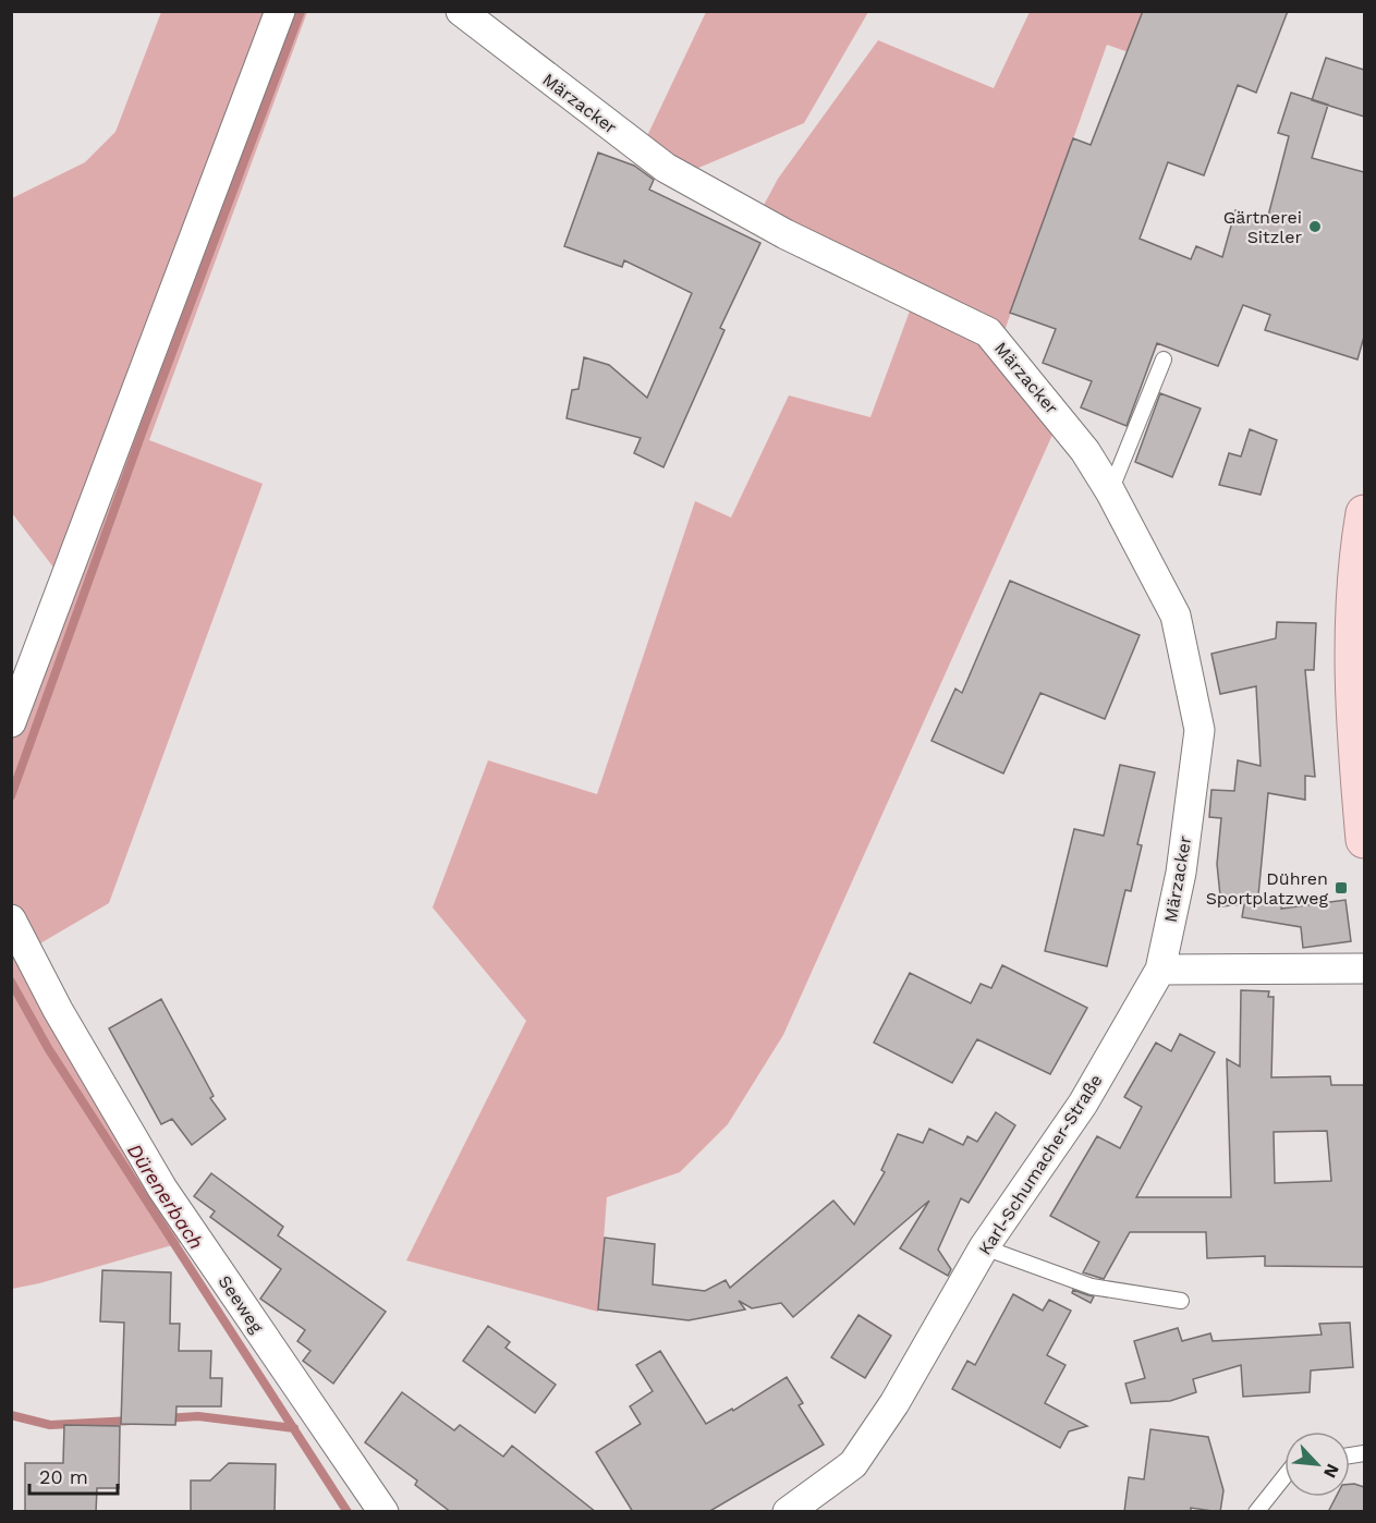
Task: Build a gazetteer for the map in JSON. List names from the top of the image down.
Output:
{
  "streets": {
    "street": ["Märzacker", "Karl-Schumacher-Straße", "Seeweg"]
  },
  "crossings": [
    ["Märzacker", "Karl-Schumacher-Straße"]
  ],
  "water": ["Dürenerbach"],
  "places": {
    "other": ["Gärtnerei Sitzler"],
    "transit": ["Dühren Sportplatzweg"]
  },
  "scale_bar": "20 m",
  "north": "bottom right"
}
